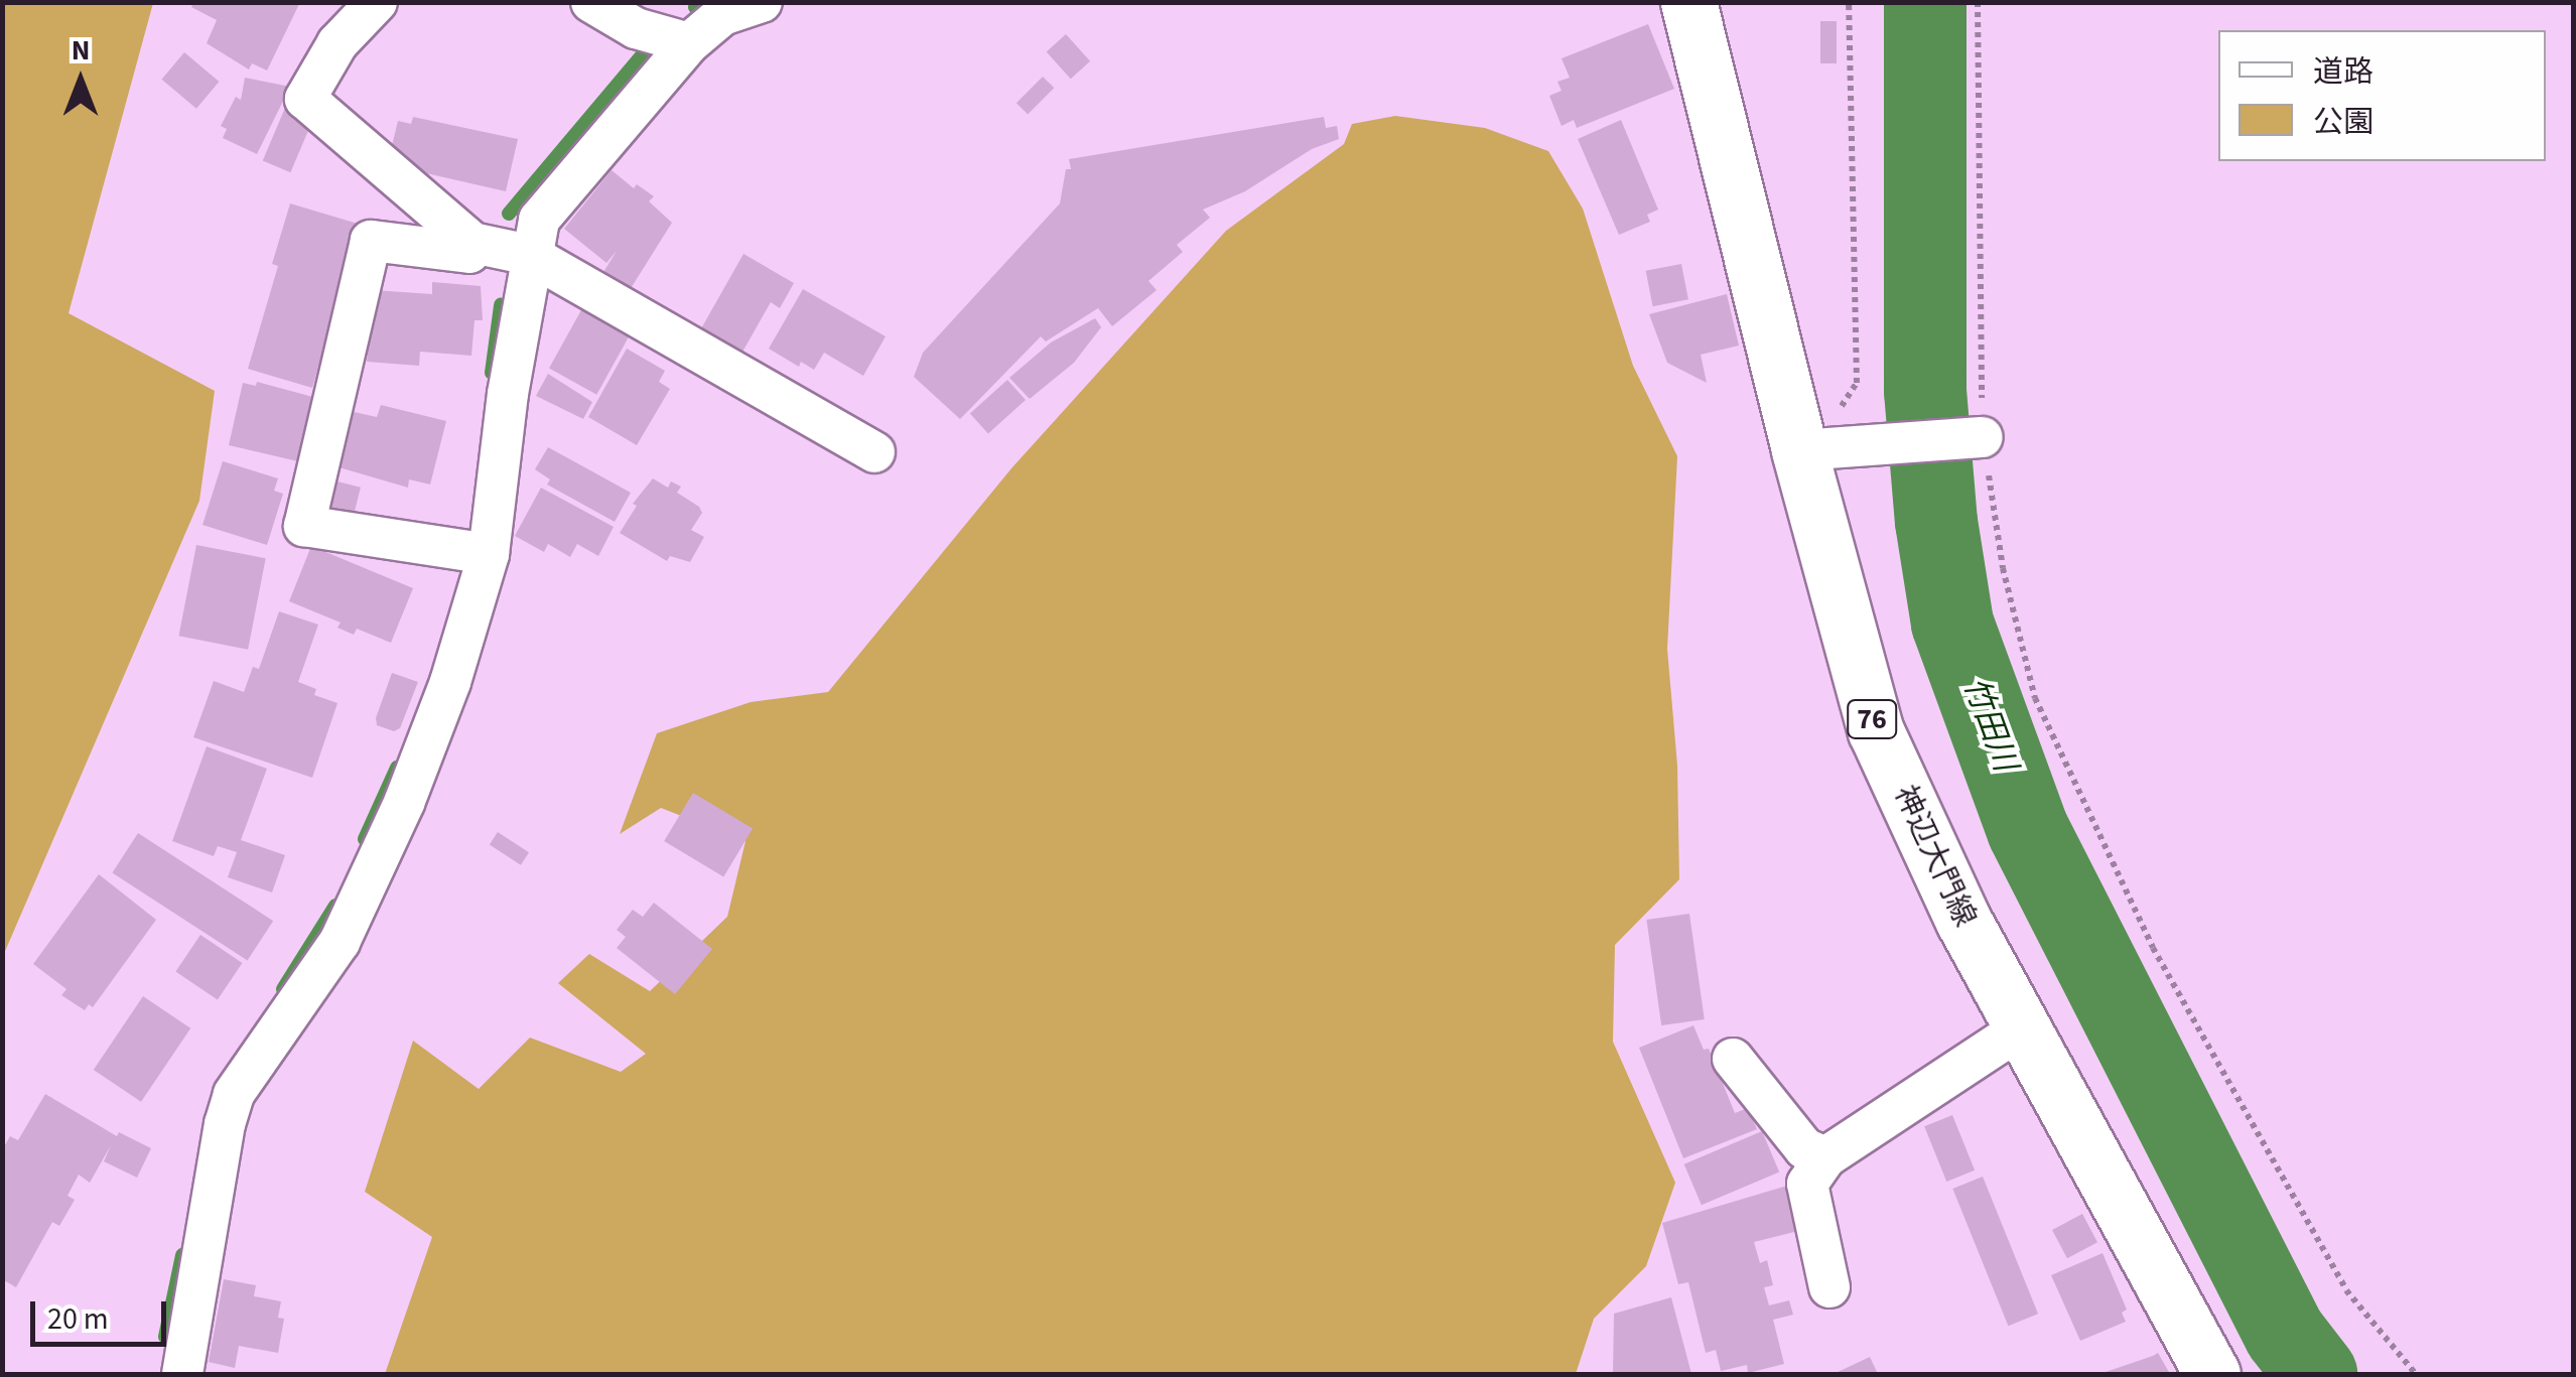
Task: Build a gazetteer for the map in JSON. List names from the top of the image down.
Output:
{
  "streets": {
    "main road": ["76", "神辺大門線"]
  },
  "water": ["竹田川"],
  "legend": ["道路", "公園"],
  "scale_bar": "20 m",
  "north": "top"
}
